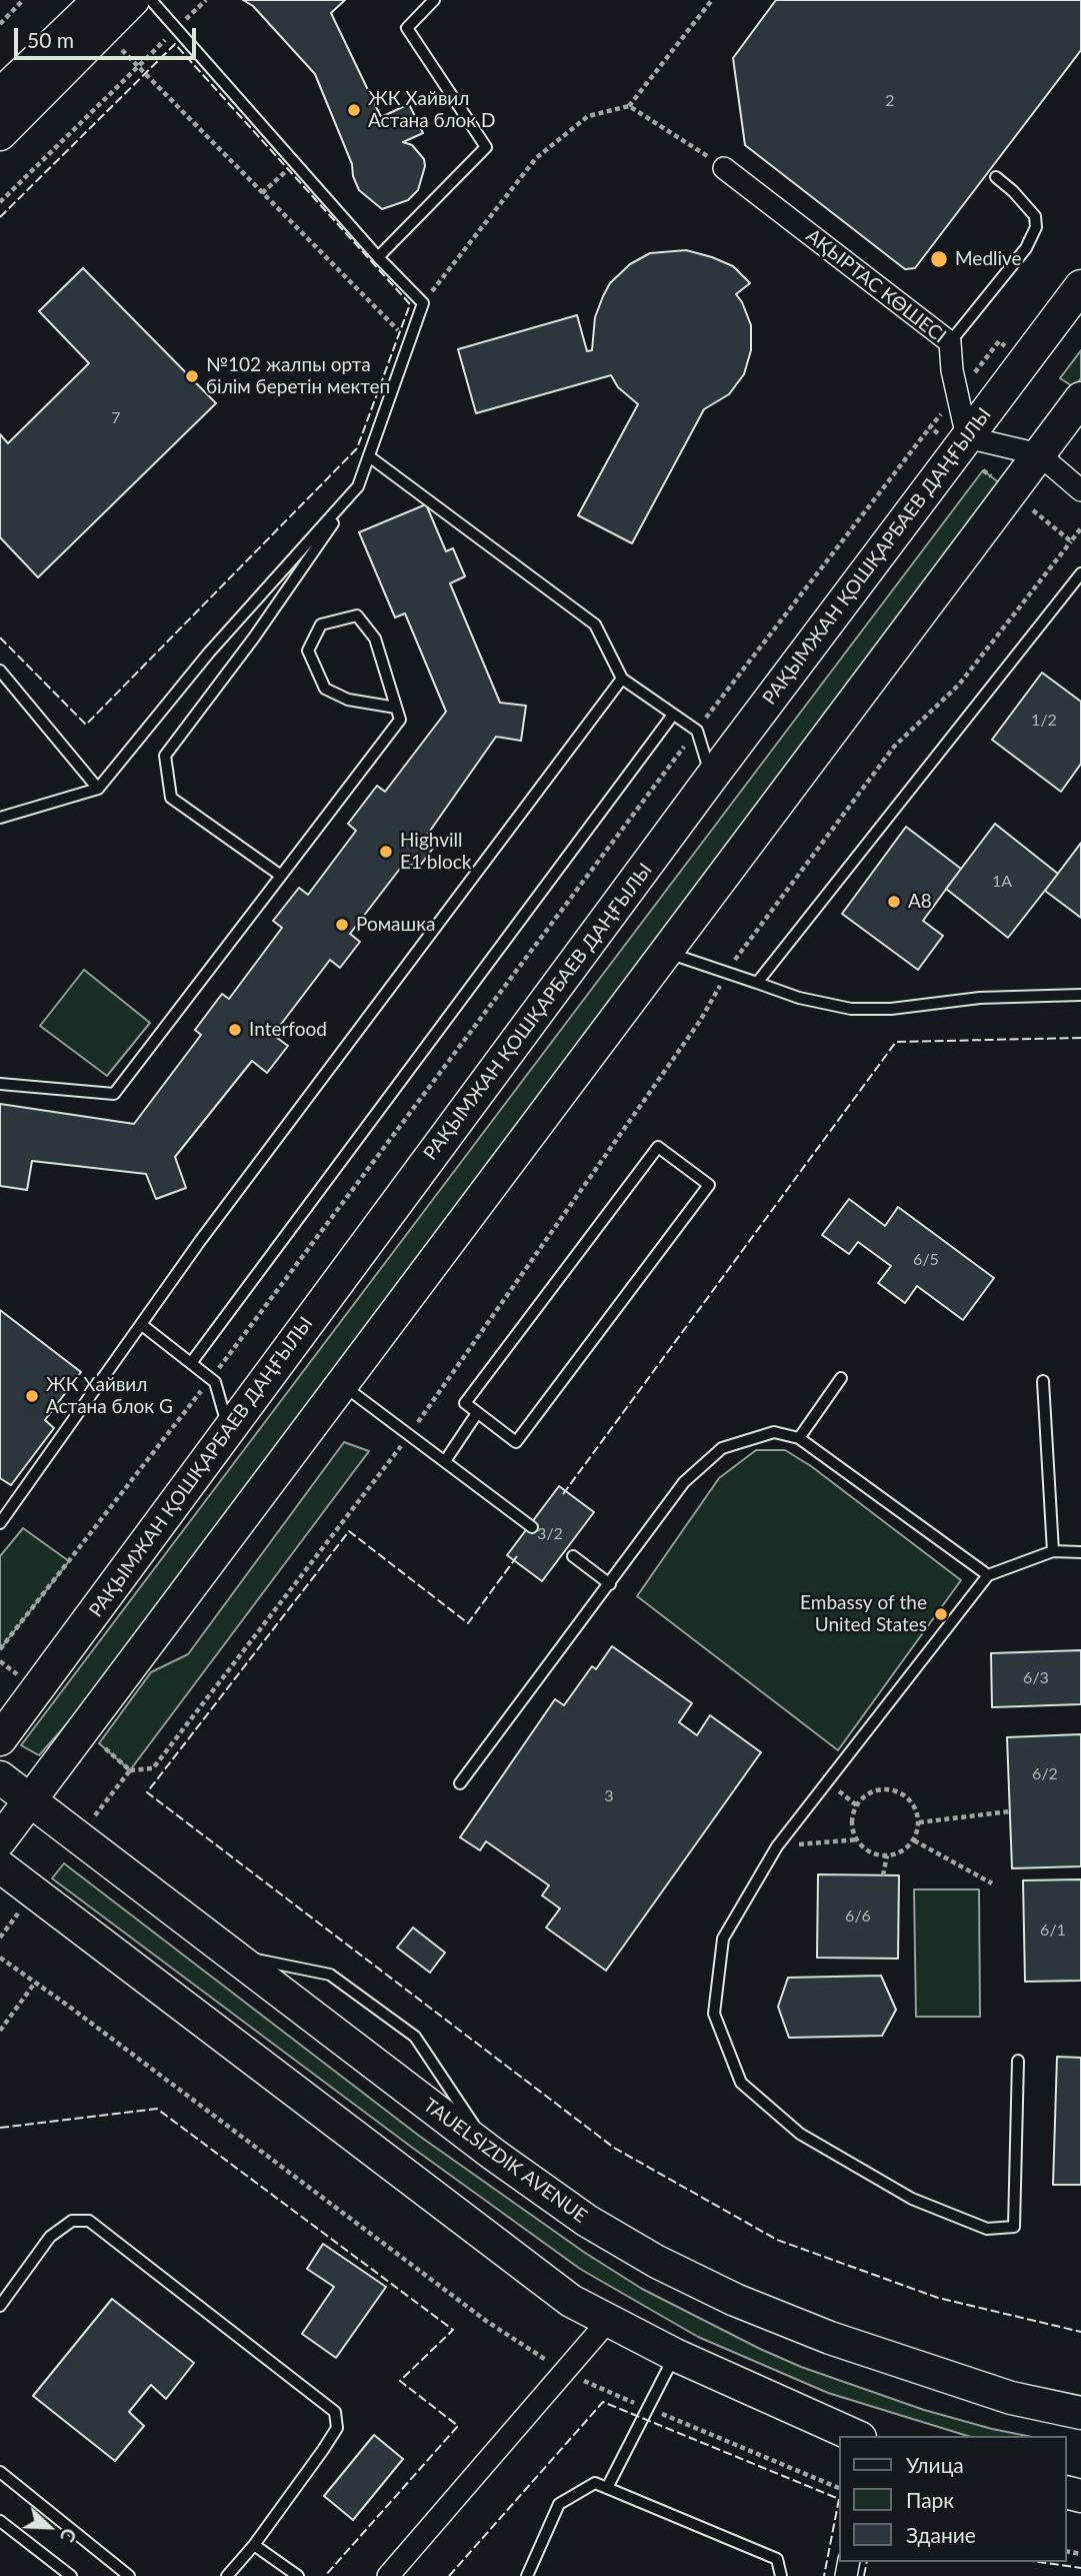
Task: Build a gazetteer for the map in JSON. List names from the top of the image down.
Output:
{
  "streets": {
    "main road": ["РАҚЫМЖАН ҚОШҚАРБАЕВ ДАҢҒЫЛЫ", "TAUELSIZDIK AVENUE"],
    "street": ["АҚЫРТАС КӨШЕСІ"]
  },
  "crossings": [
    ["АҚЫРТАС КӨШЕСІ", "РАҚЫМЖАН ҚОШҚАРБАЕВ ДАҢҒЫЛЫ"]
  ],
  "places": [
    "ЖК Хайвил Астана блок D",
    "Medlive",
    "№102 жалпы орта білім беретін мектеп",
    "Highvill E1 block",
    "А8",
    "Ромашка",
    "Interfood",
    "ЖК Хайвил Астана блок G",
    "Embassy of the United States"
  ],
  "house_numbers": [
    "2",
    "7",
    "1/2",
    "1А",
    "6/5",
    "3/2",
    "6/3",
    "6/2",
    "3",
    "6/6",
    "6/1"
  ],
  "legend": ["Улица", "Парк", "Здание"],
  "scale_bar": "50 m",
  "north": "bottom right"
}
